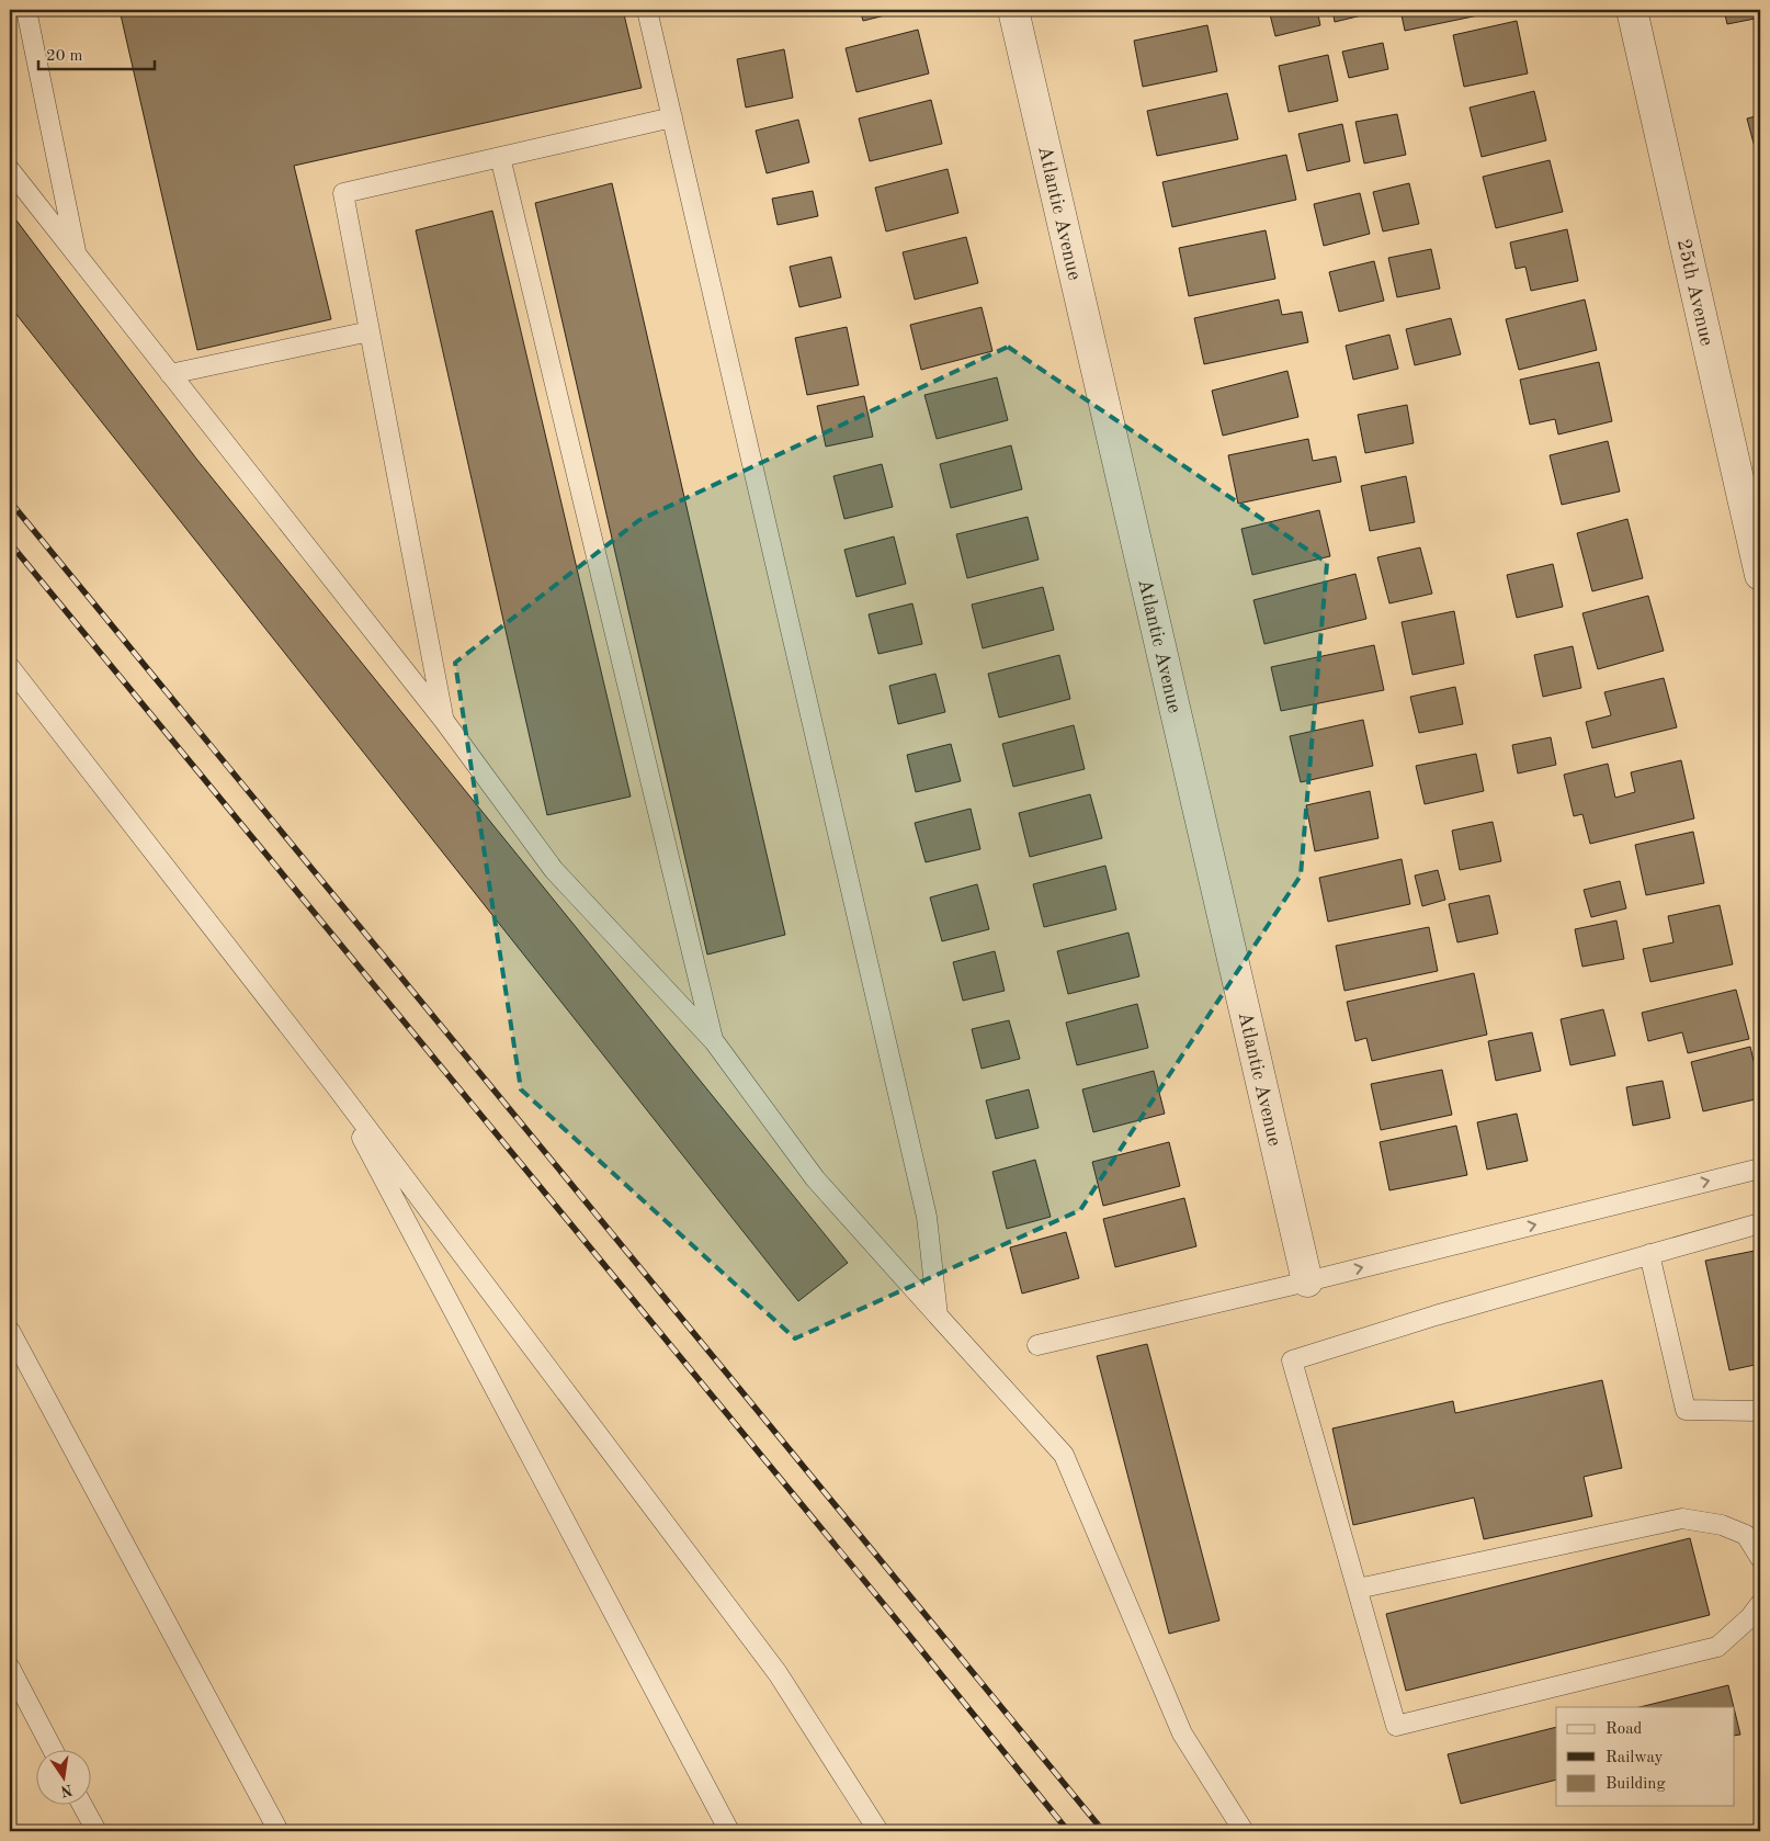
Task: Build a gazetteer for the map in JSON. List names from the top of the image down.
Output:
{
  "streets": {
    "street": ["Atlantic Avenue", "25th Avenue"]
  },
  "legend": ["Road", "Railway", "Building"],
  "scale_bar": "20 m",
  "north": "bottom"
}
